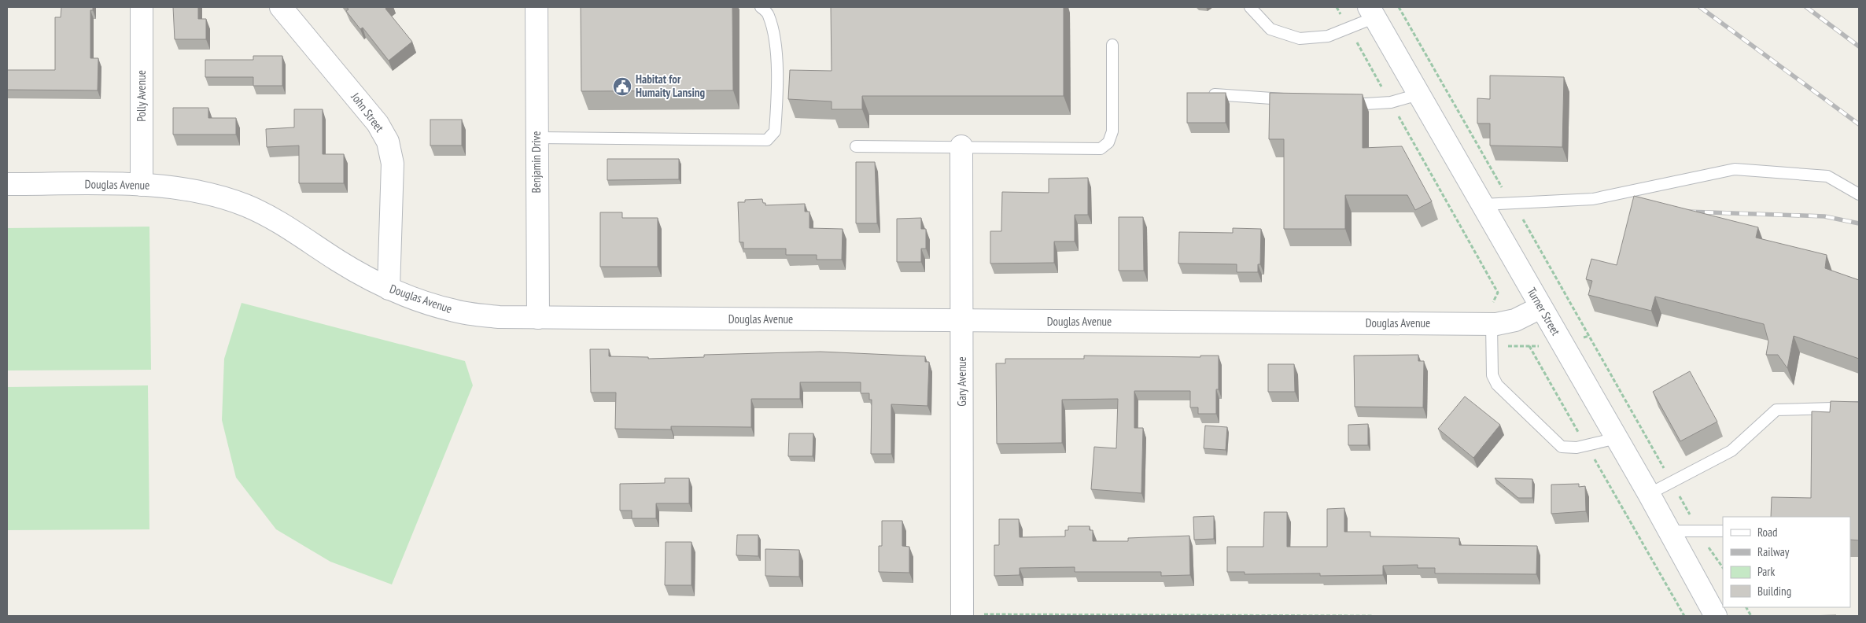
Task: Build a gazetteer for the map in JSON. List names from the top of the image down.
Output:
{
  "streets": {
    "street": [
      "Polly Avenue",
      "John Street",
      "Benjamin Drive",
      "Douglas Avenue",
      "Turner Street",
      "Gary Avenue"
    ]
  },
  "crossings": [
    ["Polly Avenue", "Douglas Avenue"],
    ["John Street", "Douglas Avenue"],
    ["Benjamin Drive", "Douglas Avenue"],
    ["Douglas Avenue", "Turner Street"],
    ["Douglas Avenue", "Gary Avenue"]
  ],
  "places": {
    "public building": ["Habitat for Humaity Lansing"]
  },
  "legend": [
    "Road",
    "Railway",
    "Park",
    "Building"
  ]
}
